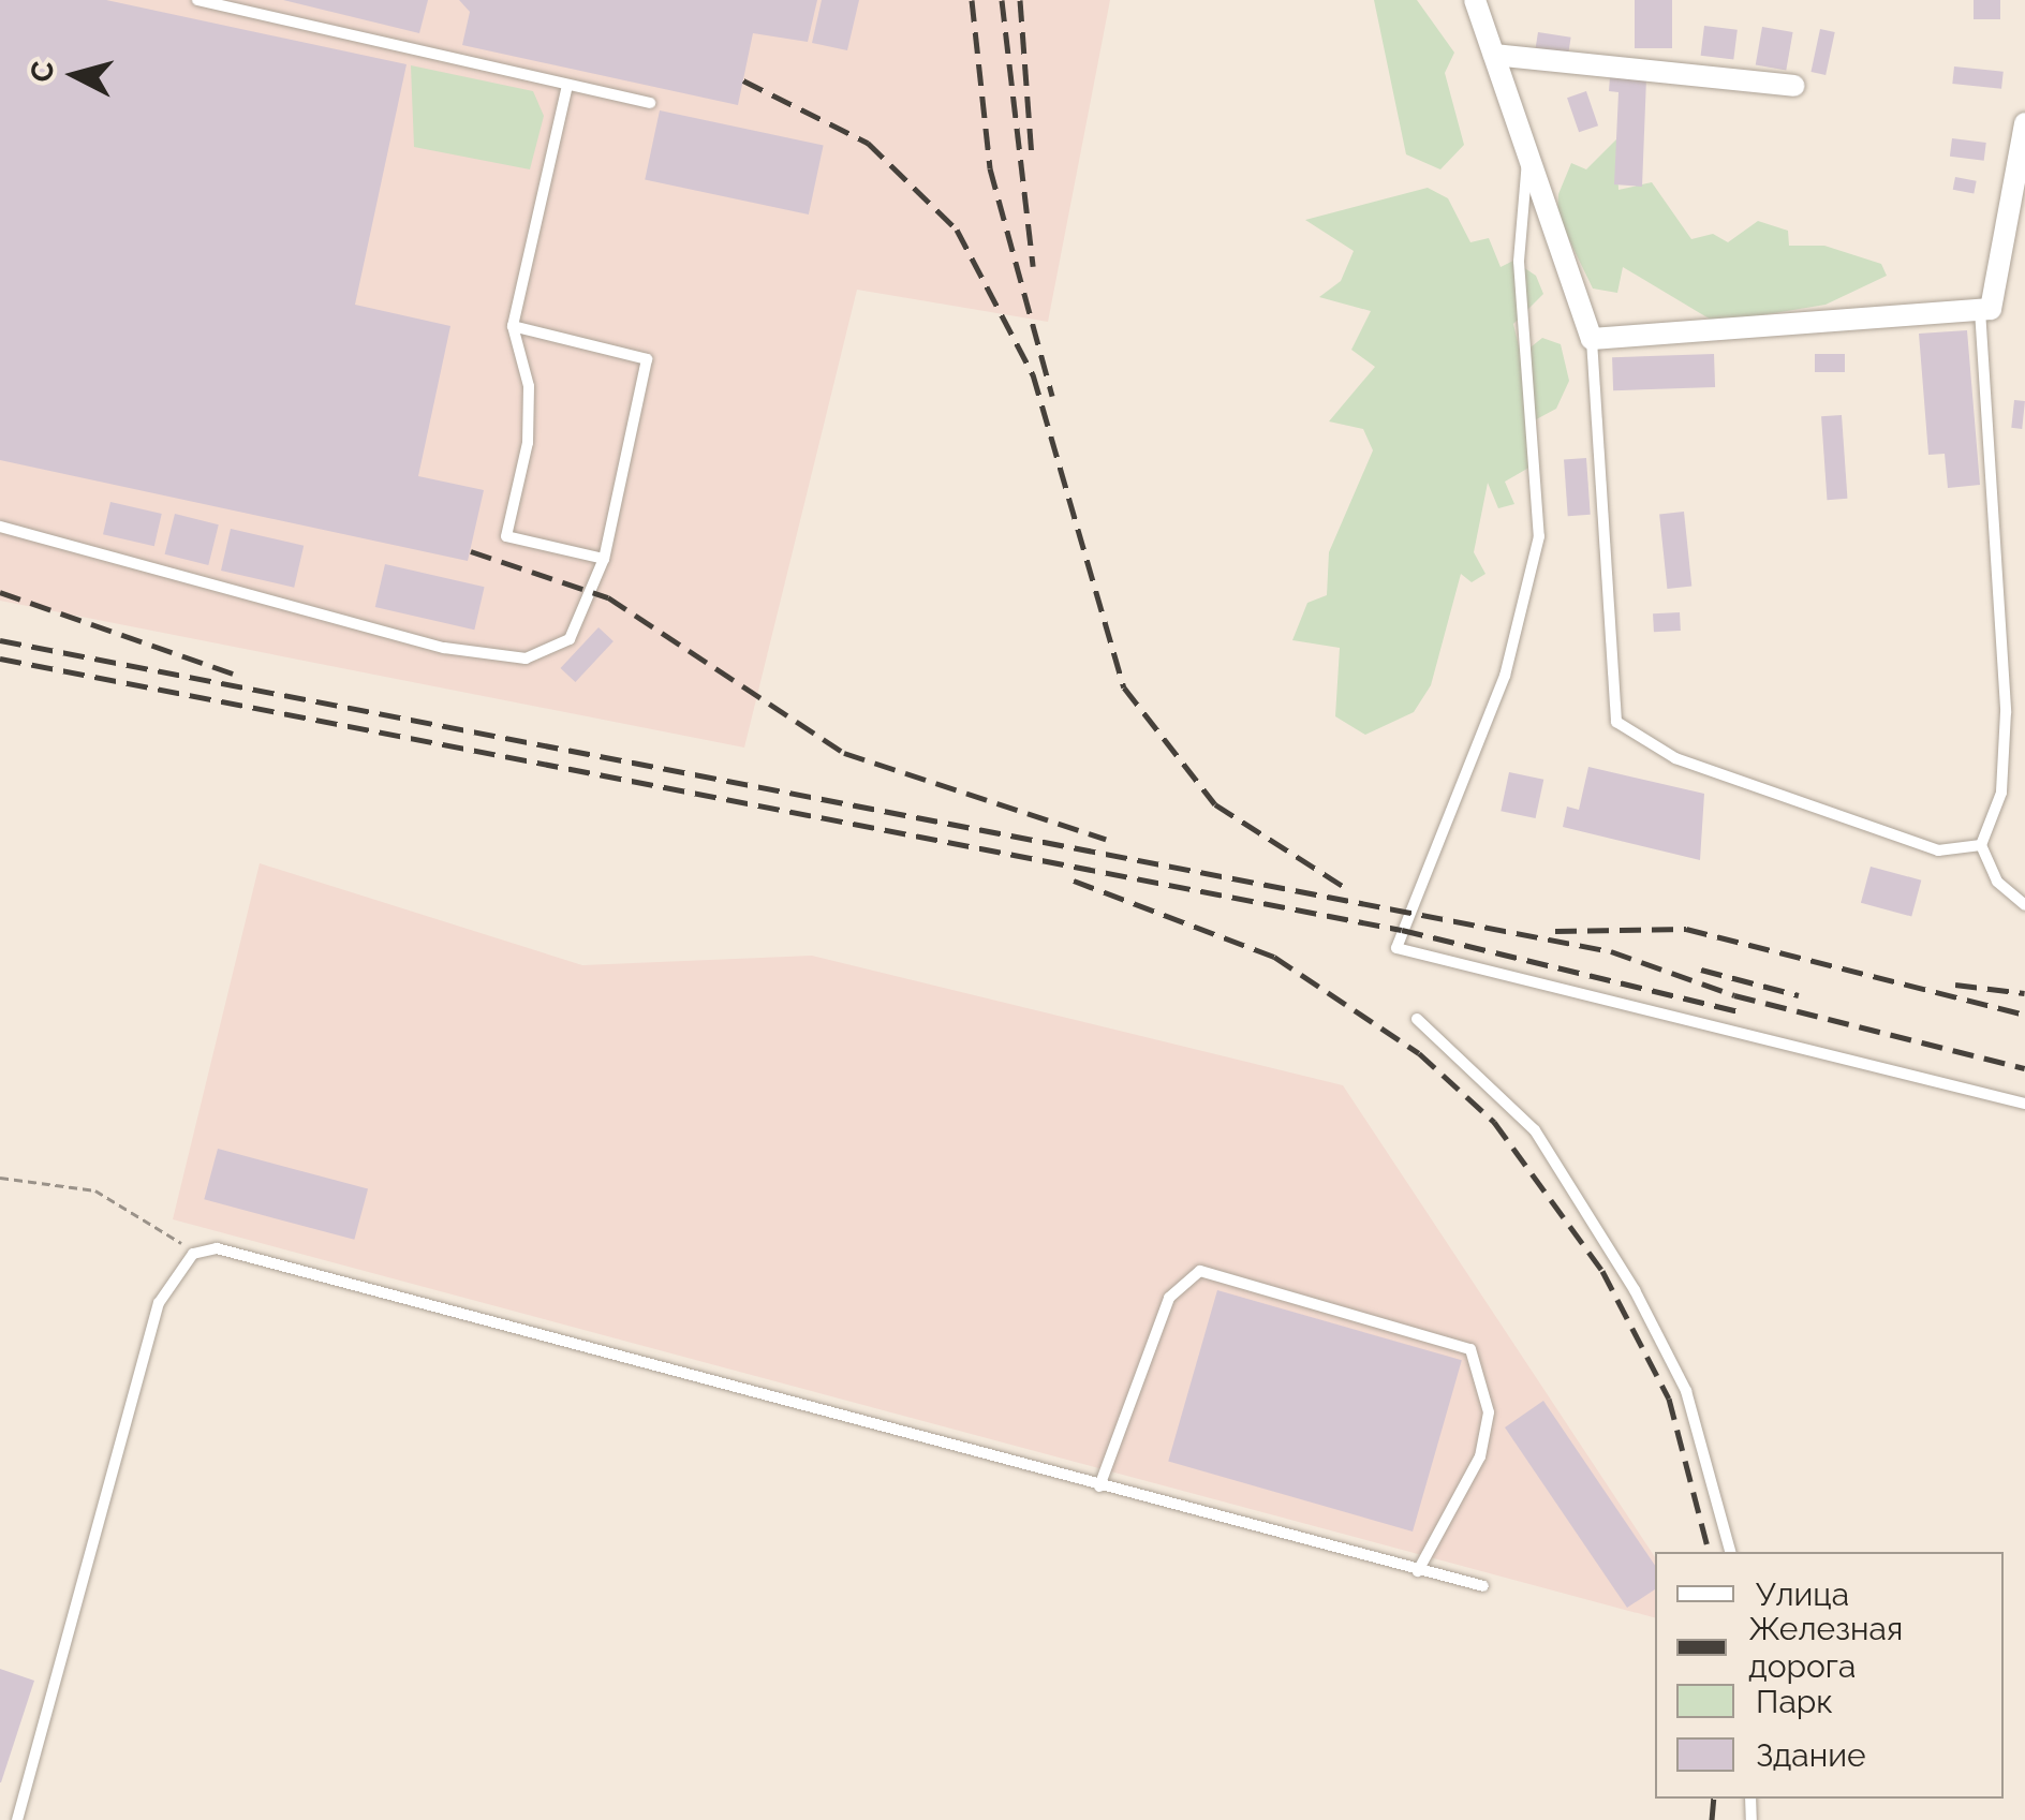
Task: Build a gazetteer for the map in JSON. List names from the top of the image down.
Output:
{
  "legend": [
    "Улица",
    "Железная дорога",
    "Парк",
    "Здание"
  ],
  "north": "left"
}
